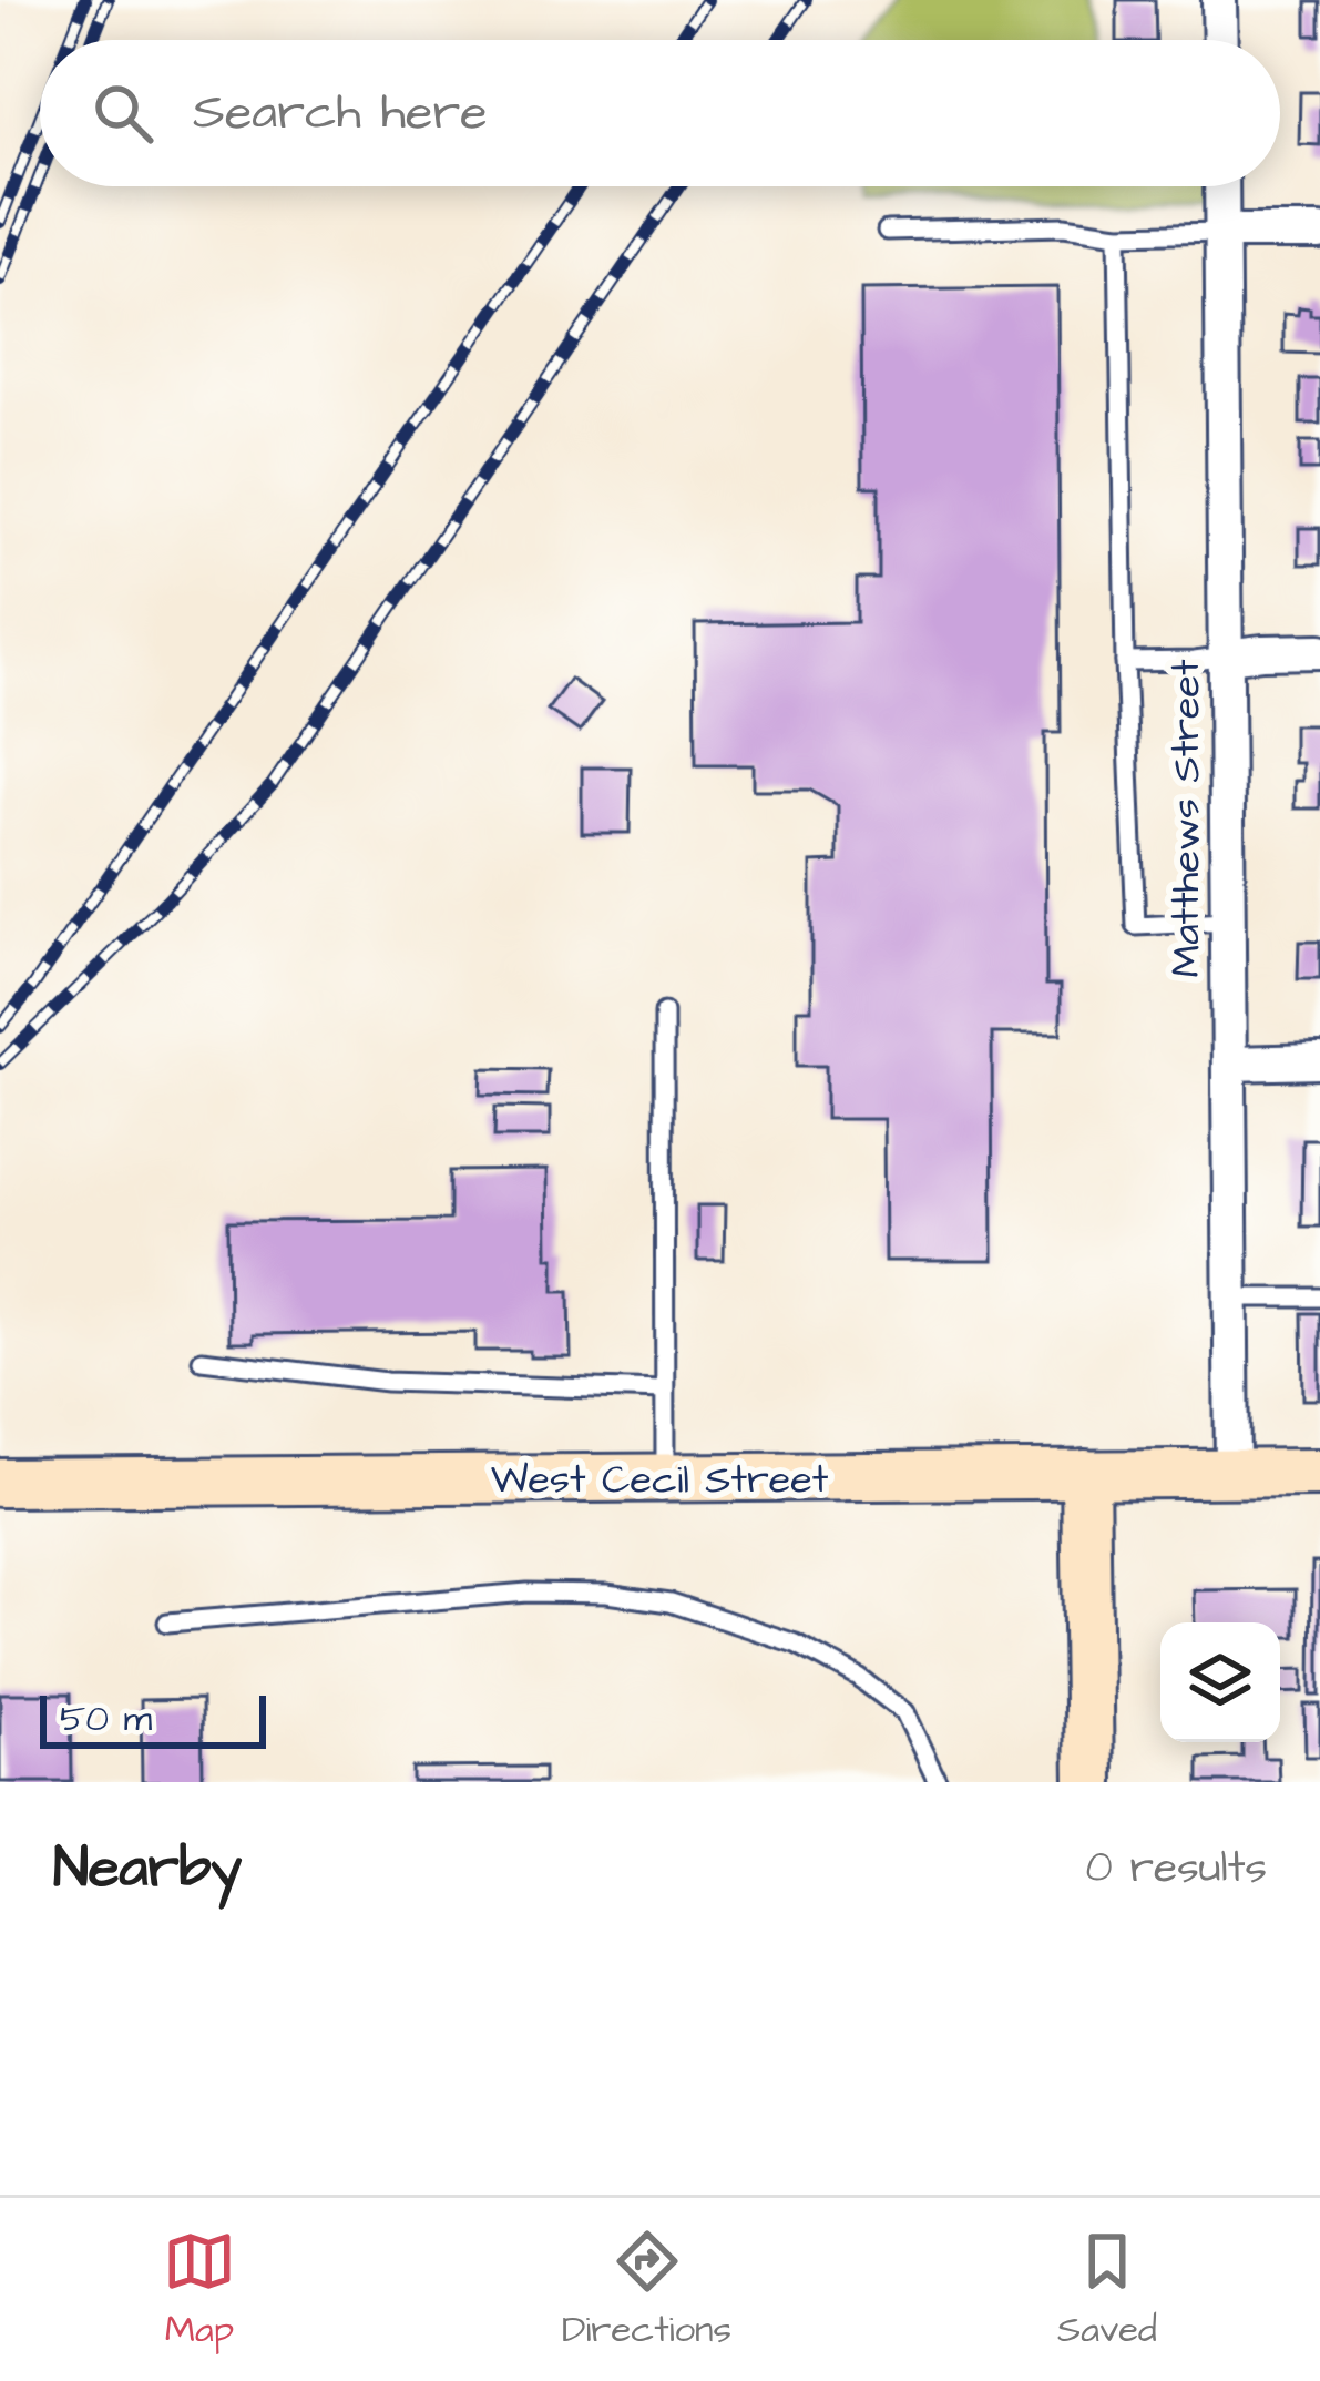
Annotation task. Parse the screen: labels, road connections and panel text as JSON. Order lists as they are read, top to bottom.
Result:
{
  "streets": {
    "main road": ["West Cecil Street"],
    "street": ["Matthews Street"]
  },
  "crossings": [
    ["Matthews Street", "West Cecil Street"]
  ],
  "scale_bar": "50 m",
  "page": {
    "search": "Search here",
    "scale": "50 m",
    "heading": ["Nearby", "0 results"],
    "nav": ["Map", "Directions", "Saved"]
  }
}
